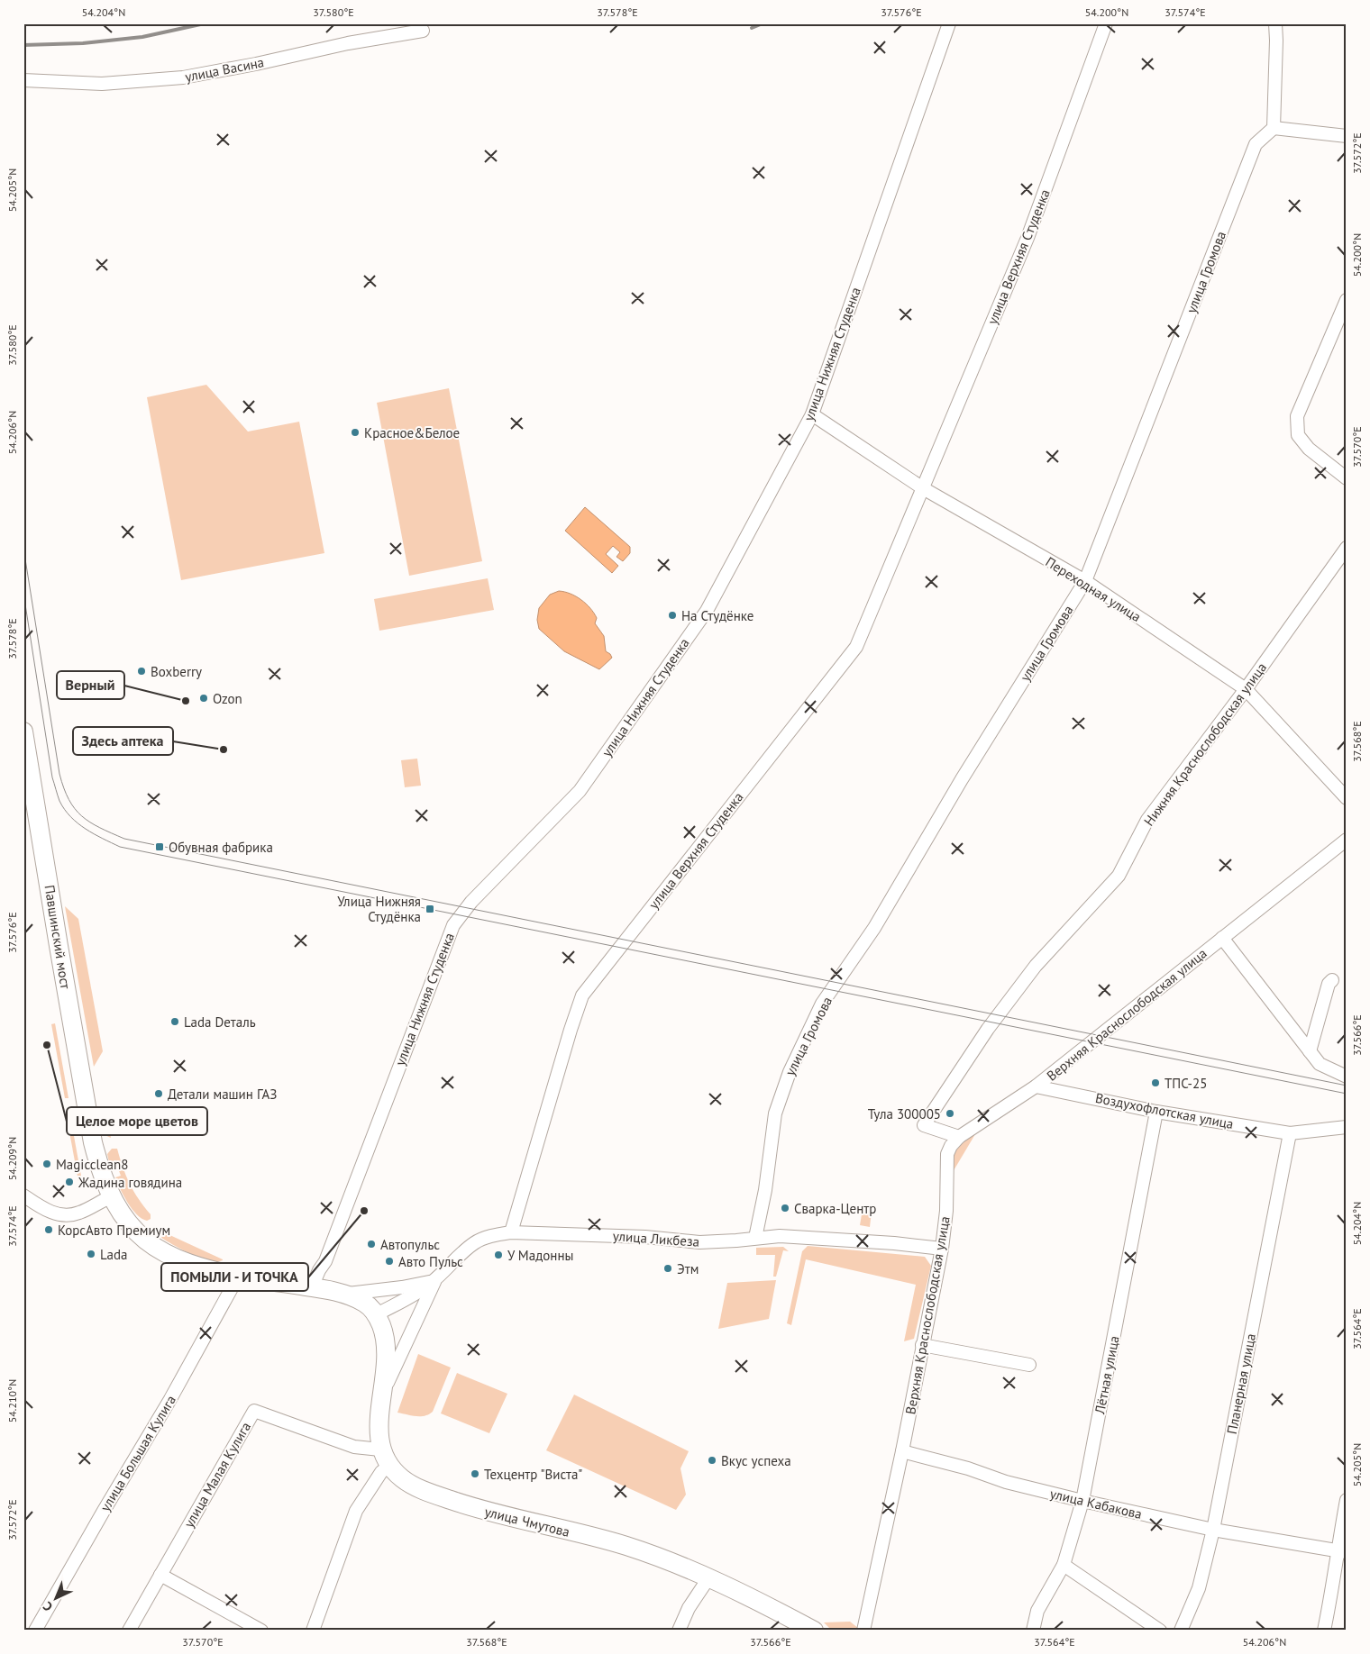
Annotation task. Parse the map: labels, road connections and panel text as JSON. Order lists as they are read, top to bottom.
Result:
{
  "streets": {
    "main road": ["Павшинский мост", "улица Чмутова"],
    "street": [
      "улица Васина",
      "улица Верхняя Cтуденка",
      "улица Громова",
      "улица Нижняя Cтуденкa",
      "Переходная улица",
      "Нижняя Краснослободская улица",
      "улица Верхняя Студенка",
      "Верхняя Краснослободская улица",
      "Воздухофлотская улица",
      "улица Ликбеза",
      "Лётная улица",
      "Планерная улица",
      "улица Большая Кулига",
      "улица Малая Кулига",
      "улица Кабакова"
    ]
  },
  "crossings": [
    ["улица Верхняя Cтуденка", "Переходная улица"],
    ["улица Верхняя Cтуденка", "улица Верхняя Студенка"],
    ["улица Громова", "Переходная улица"],
    ["улица Громова", "улица Ликбеза"],
    ["улица Нижняя Cтуденкa", "Переходная улица"],
    ["Переходная улица", "Нижняя Краснослободская улица"],
    ["Переходная улица", "улица Верхняя Студенка"],
    ["Нижняя Краснослободская улица", "Верхняя Краснослободская улица"],
    ["улица Верхняя Студенка", "улица Ликбеза"],
    ["Верхняя Краснослободская улица", "Воздухофлотская улица"],
    ["Верхняя Краснослободская улица", "улица Ликбеза"],
    ["Верхняя Краснослободская улица", "улица Кабакова"],
    ["Воздухофлотская улица", "Лётная улица"],
    ["Воздухофлотская улица", "Планерная улица"],
    ["улица Ликбеза", "улица Чмутова"],
    ["Лётная улица", "улица Кабакова"],
    ["Планерная улица", "улица Кабакова"],
    ["улица Малая Кулига", "улица Чмутова"]
  ],
  "places": {
    "other": [
      "Красное&Белое",
      "На Студёнке",
      "Boxberry",
      "Ozon",
      "Верный",
      "Здесь аптека",
      "Lada Dеталь",
      "Целое море цветов",
      "ТПС-25",
      "Детали машин ГАЗ",
      "Тула 300005",
      "Magicclean8",
      "Жадина говядина",
      "Сварка-Центр",
      "ПОМЫЛИ - И ТОЧКА",
      "КорсАвто Премиум",
      "Автопульс",
      "Lada",
      "У Мадонны",
      "Авто Пульс",
      "Этм",
      "Вкус успеха",
      "Техцентр \"Виста\""
    ],
    "transit": ["Обувная фабрика", "Улица Нижняя Студёнка"]
  },
  "north": "bottom left",
  "coordinates": [
    "54.204°N",
    "37.580°E",
    "37.578°E",
    "37.576°E",
    "54.200°N",
    "37.574°E",
    "37.572°E",
    "54.205°N",
    "54.206°N",
    "37.570°E",
    "37.568°E",
    "37.566°E",
    "54.209°N",
    "37.564°E",
    "54.210°N"
  ]
}
